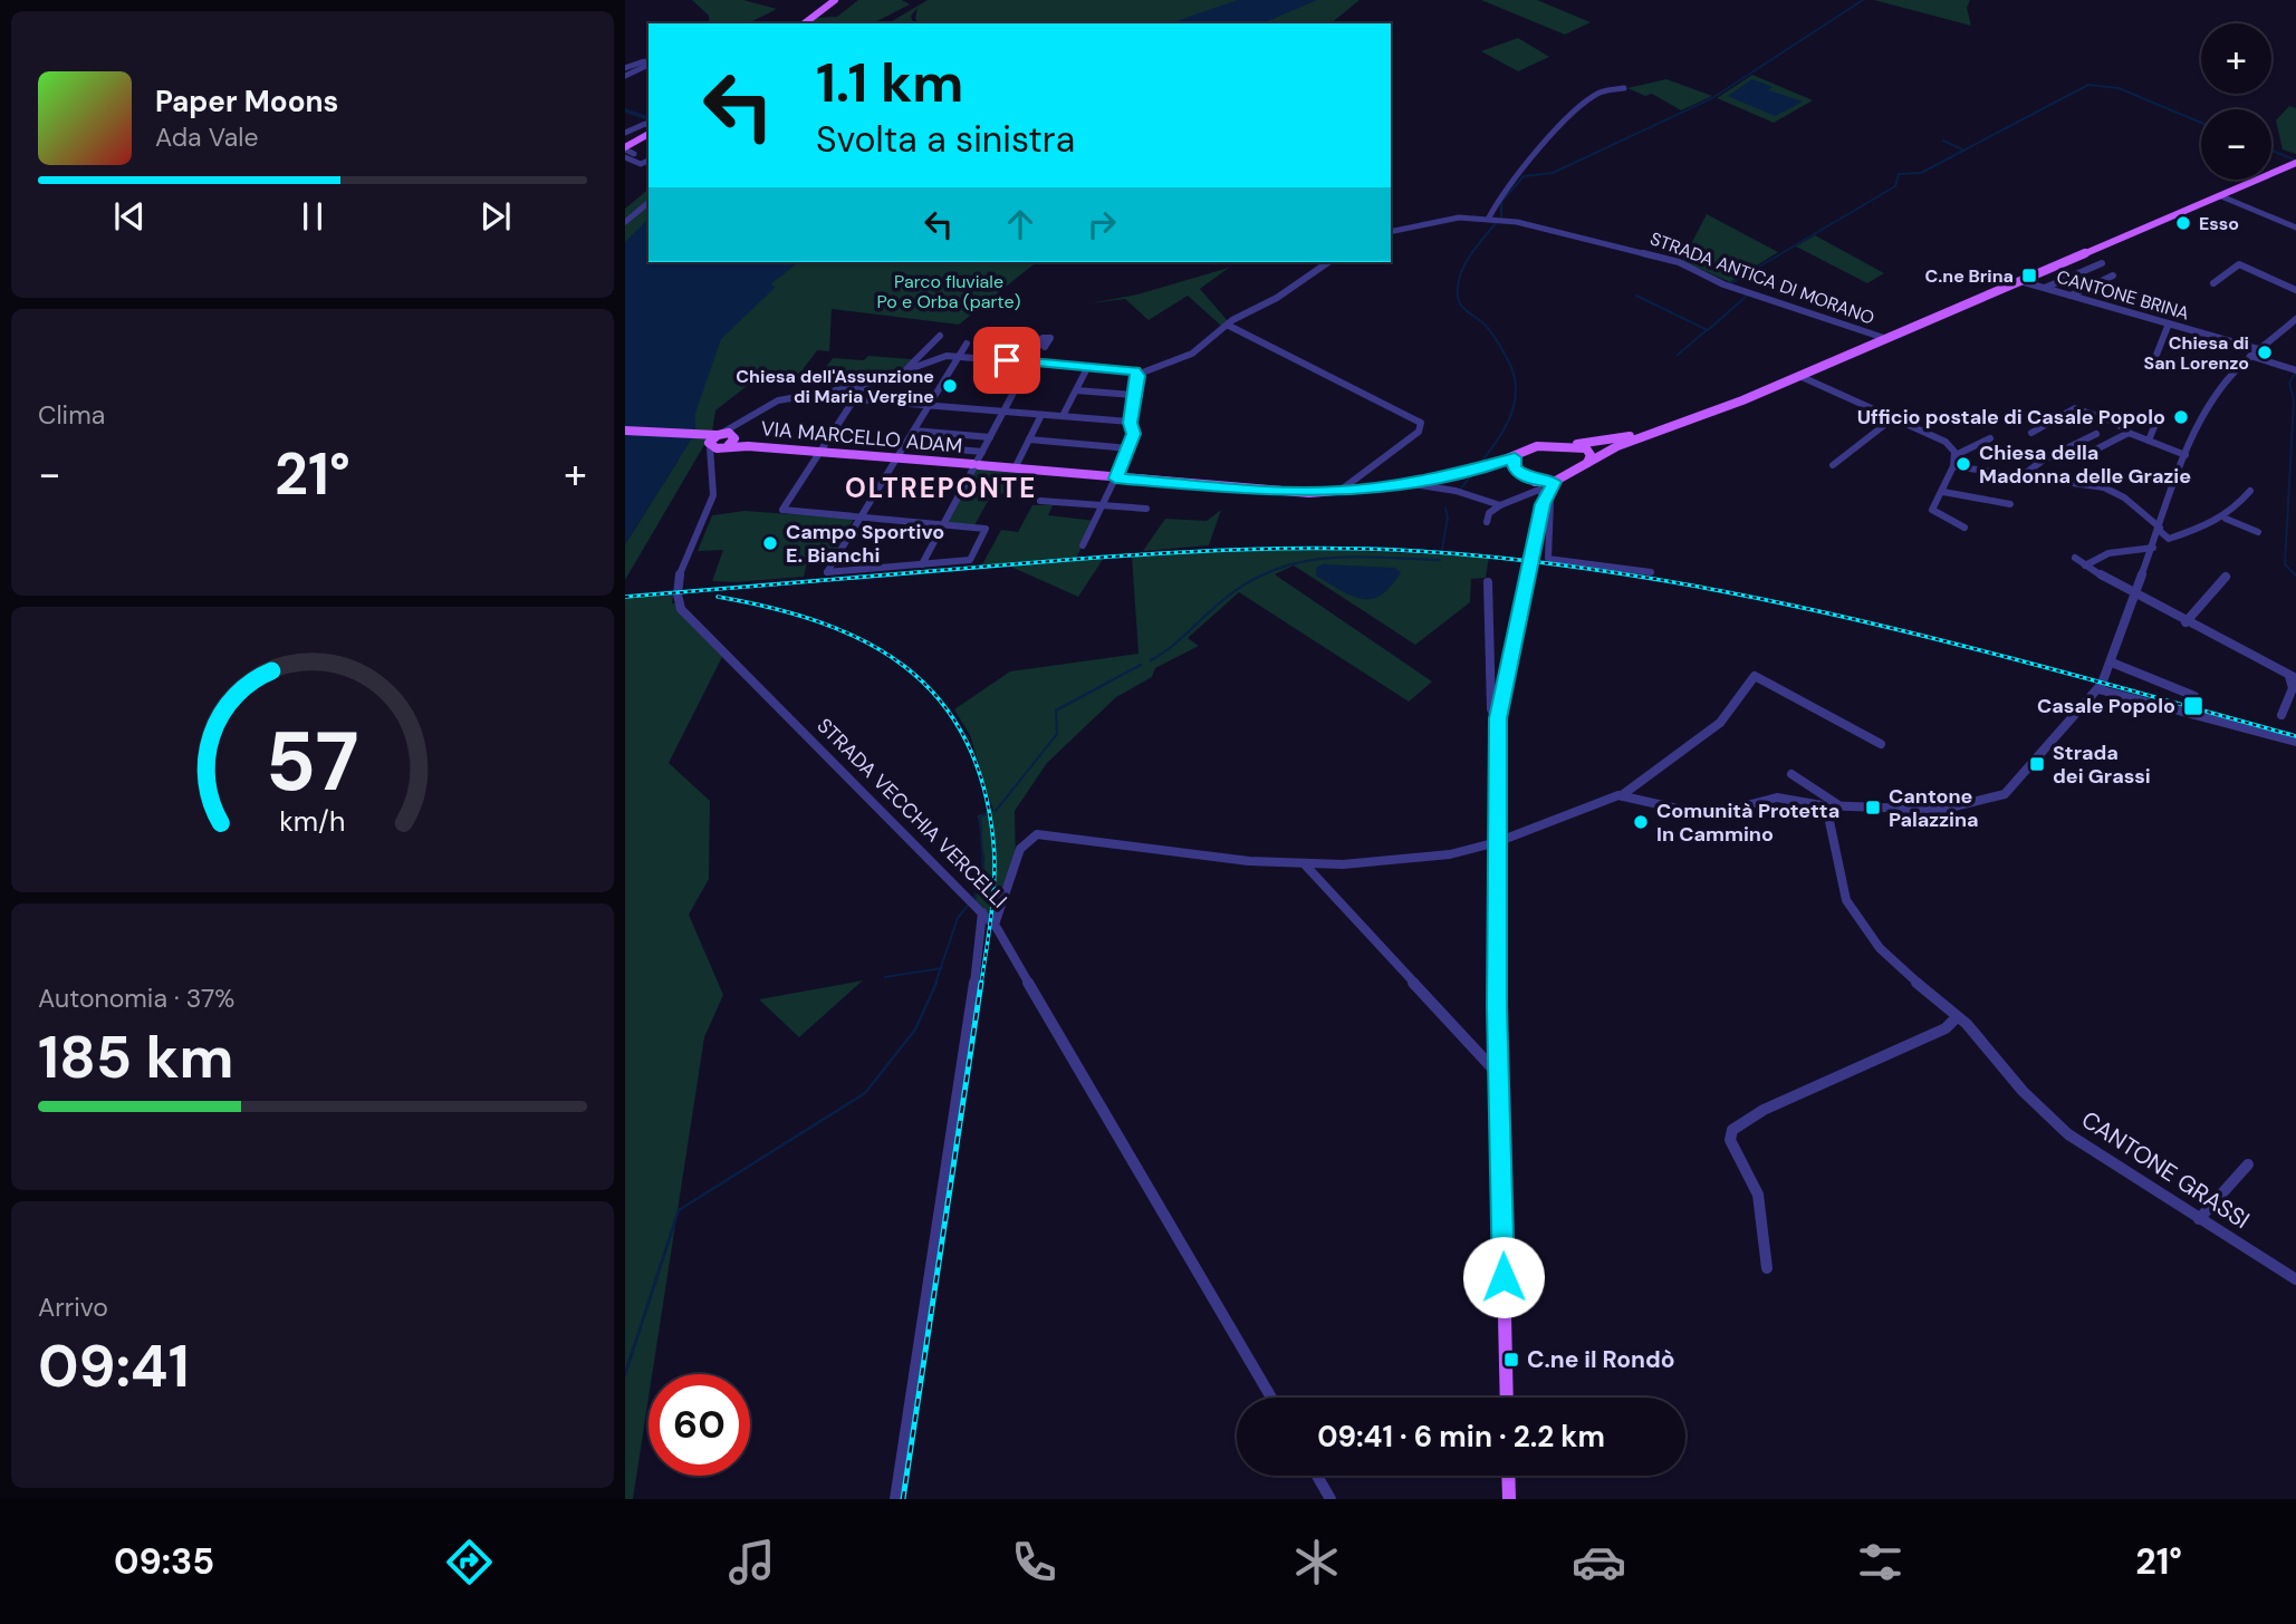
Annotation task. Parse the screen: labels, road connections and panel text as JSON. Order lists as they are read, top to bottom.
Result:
{
  "streets": {
    "main road": ["VIA MARCELLO ADAM"],
    "street": [
      "STRADA ANTICA DI MORANO",
      "CANTONE BRINA",
      "STRADA VECCHIA VERCELLI",
      "CANTONE GRASSI"
    ]
  },
  "crossings": [
    ["VIA MARCELLO ADAM", "STRADA VECCHIA VERCELLI"]
  ],
  "districts": ["OLTREPONTE"],
  "parks": ["Parco fluviale Po e Orba (parte)"],
  "places": {
    "other": [
      "Esso",
      "Chiesa di San Lorenzo",
      "Chiesa dell'Assunzione di Maria Vergine",
      "Ufficio postale di Casale Popolo",
      "Chiesa della Madonna delle Grazie",
      "Campo Sportivo E. Bianchi",
      "Comunità Protetta In Cammino"
    ],
    "transit": [
      "C.ne Brina",
      "Casale Popolo",
      "Strada dei Grassi",
      "Cantone Palazzina",
      "C.ne il Rondò"
    ]
  },
  "page": {
    "map_buttons": ["+", "−"],
    "turn": ["1.1 km", "Svolta a sinistra"],
    "song": ["Paper Moons", "Ada Vale"],
    "tile": [
      "Clima",
      ["Autonomia · 37%", "185 km"],
      ["Arrivo", "09:41"]
    ],
    "heat": ["−", "21°", "+"],
    "limit": "60",
    "trip": "09:41 · 6 min · 2.2 km",
    "tabs": ["09:35", "21°"],
    "gauge": ["57", "km/h"]
  }
}
